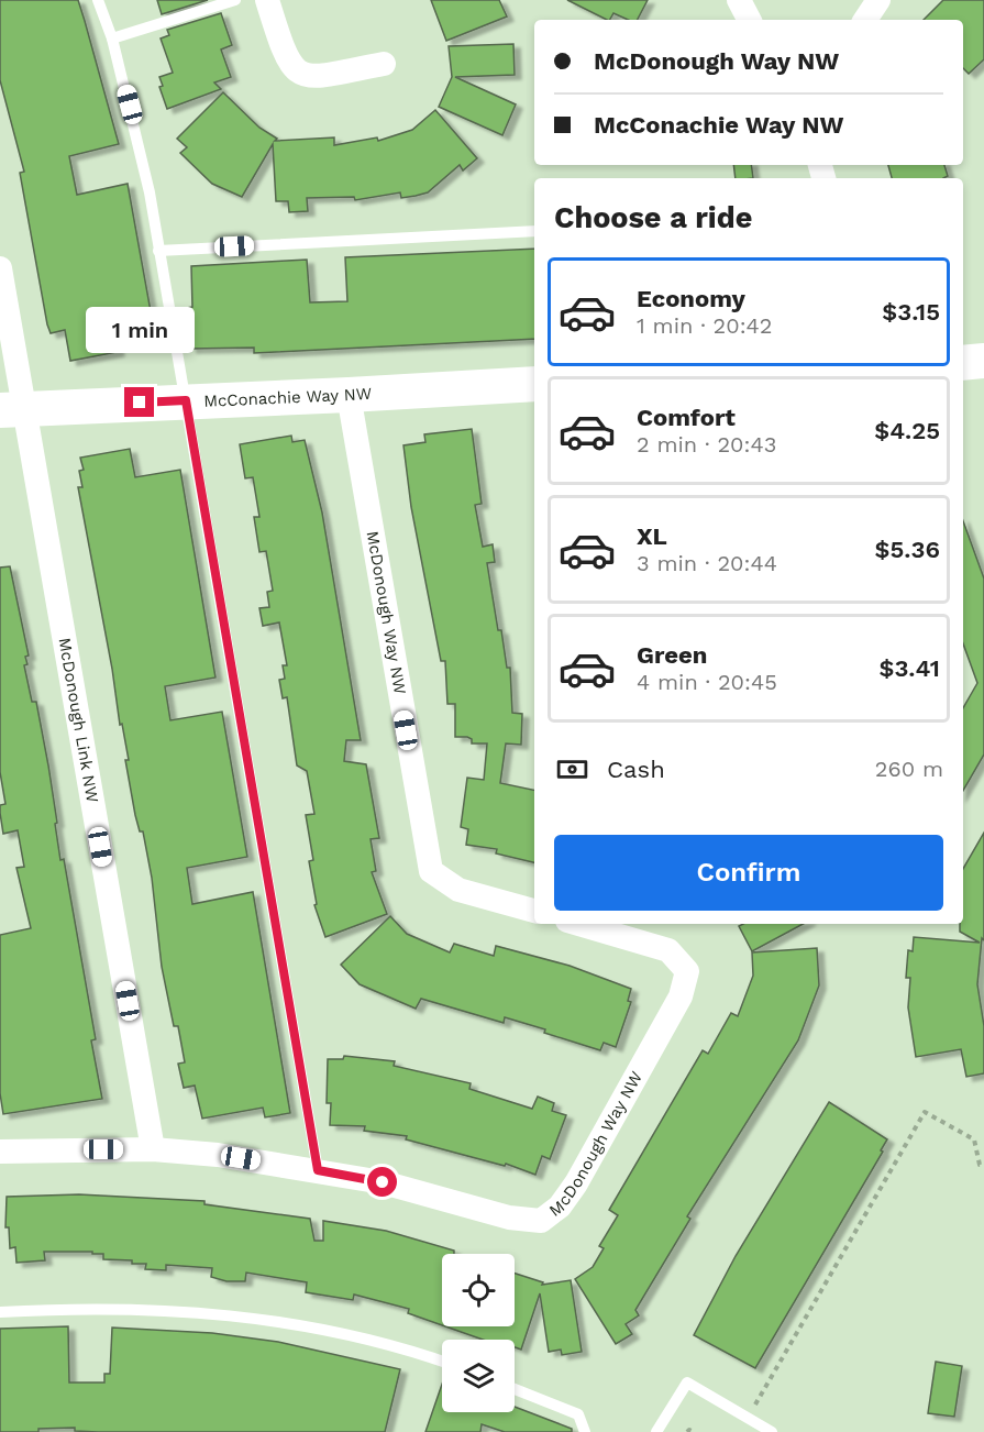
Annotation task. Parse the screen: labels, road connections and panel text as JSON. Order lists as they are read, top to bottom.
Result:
{
  "streets": {
    "street": ["McConachie Way NW", "McDonough Way NW", "McDonough Link NW"]
  },
  "crossings": [
    ["McConachie Way NW", "McDonough Way NW"],
    ["McConachie Way NW", "McDonough Link NW"],
    ["McDonough Way NW", "McDonough Link NW"]
  ],
  "page": {
    "banner": ["McDonough Way NW", "McConachie Way NW"],
    "heading": "Choose a ride",
    "list": [
      {
        "name": "Economy",
        "note": "1 min · 20:42",
        "value": "$3.15"
      },
      {
        "name": "Comfort",
        "note": "2 min · 20:43",
        "value": "$4.25"
      },
      {
        "name": "XL",
        "note": "3 min · 20:44",
        "value": "$5.36"
      },
      {
        "name": "Green",
        "note": "4 min · 20:45",
        "value": "$3.41"
      }
    ],
    "bubble": "1 min",
    "pay": ["Cash", "260 m"],
    "buttons": "Confirm"
  }
}
